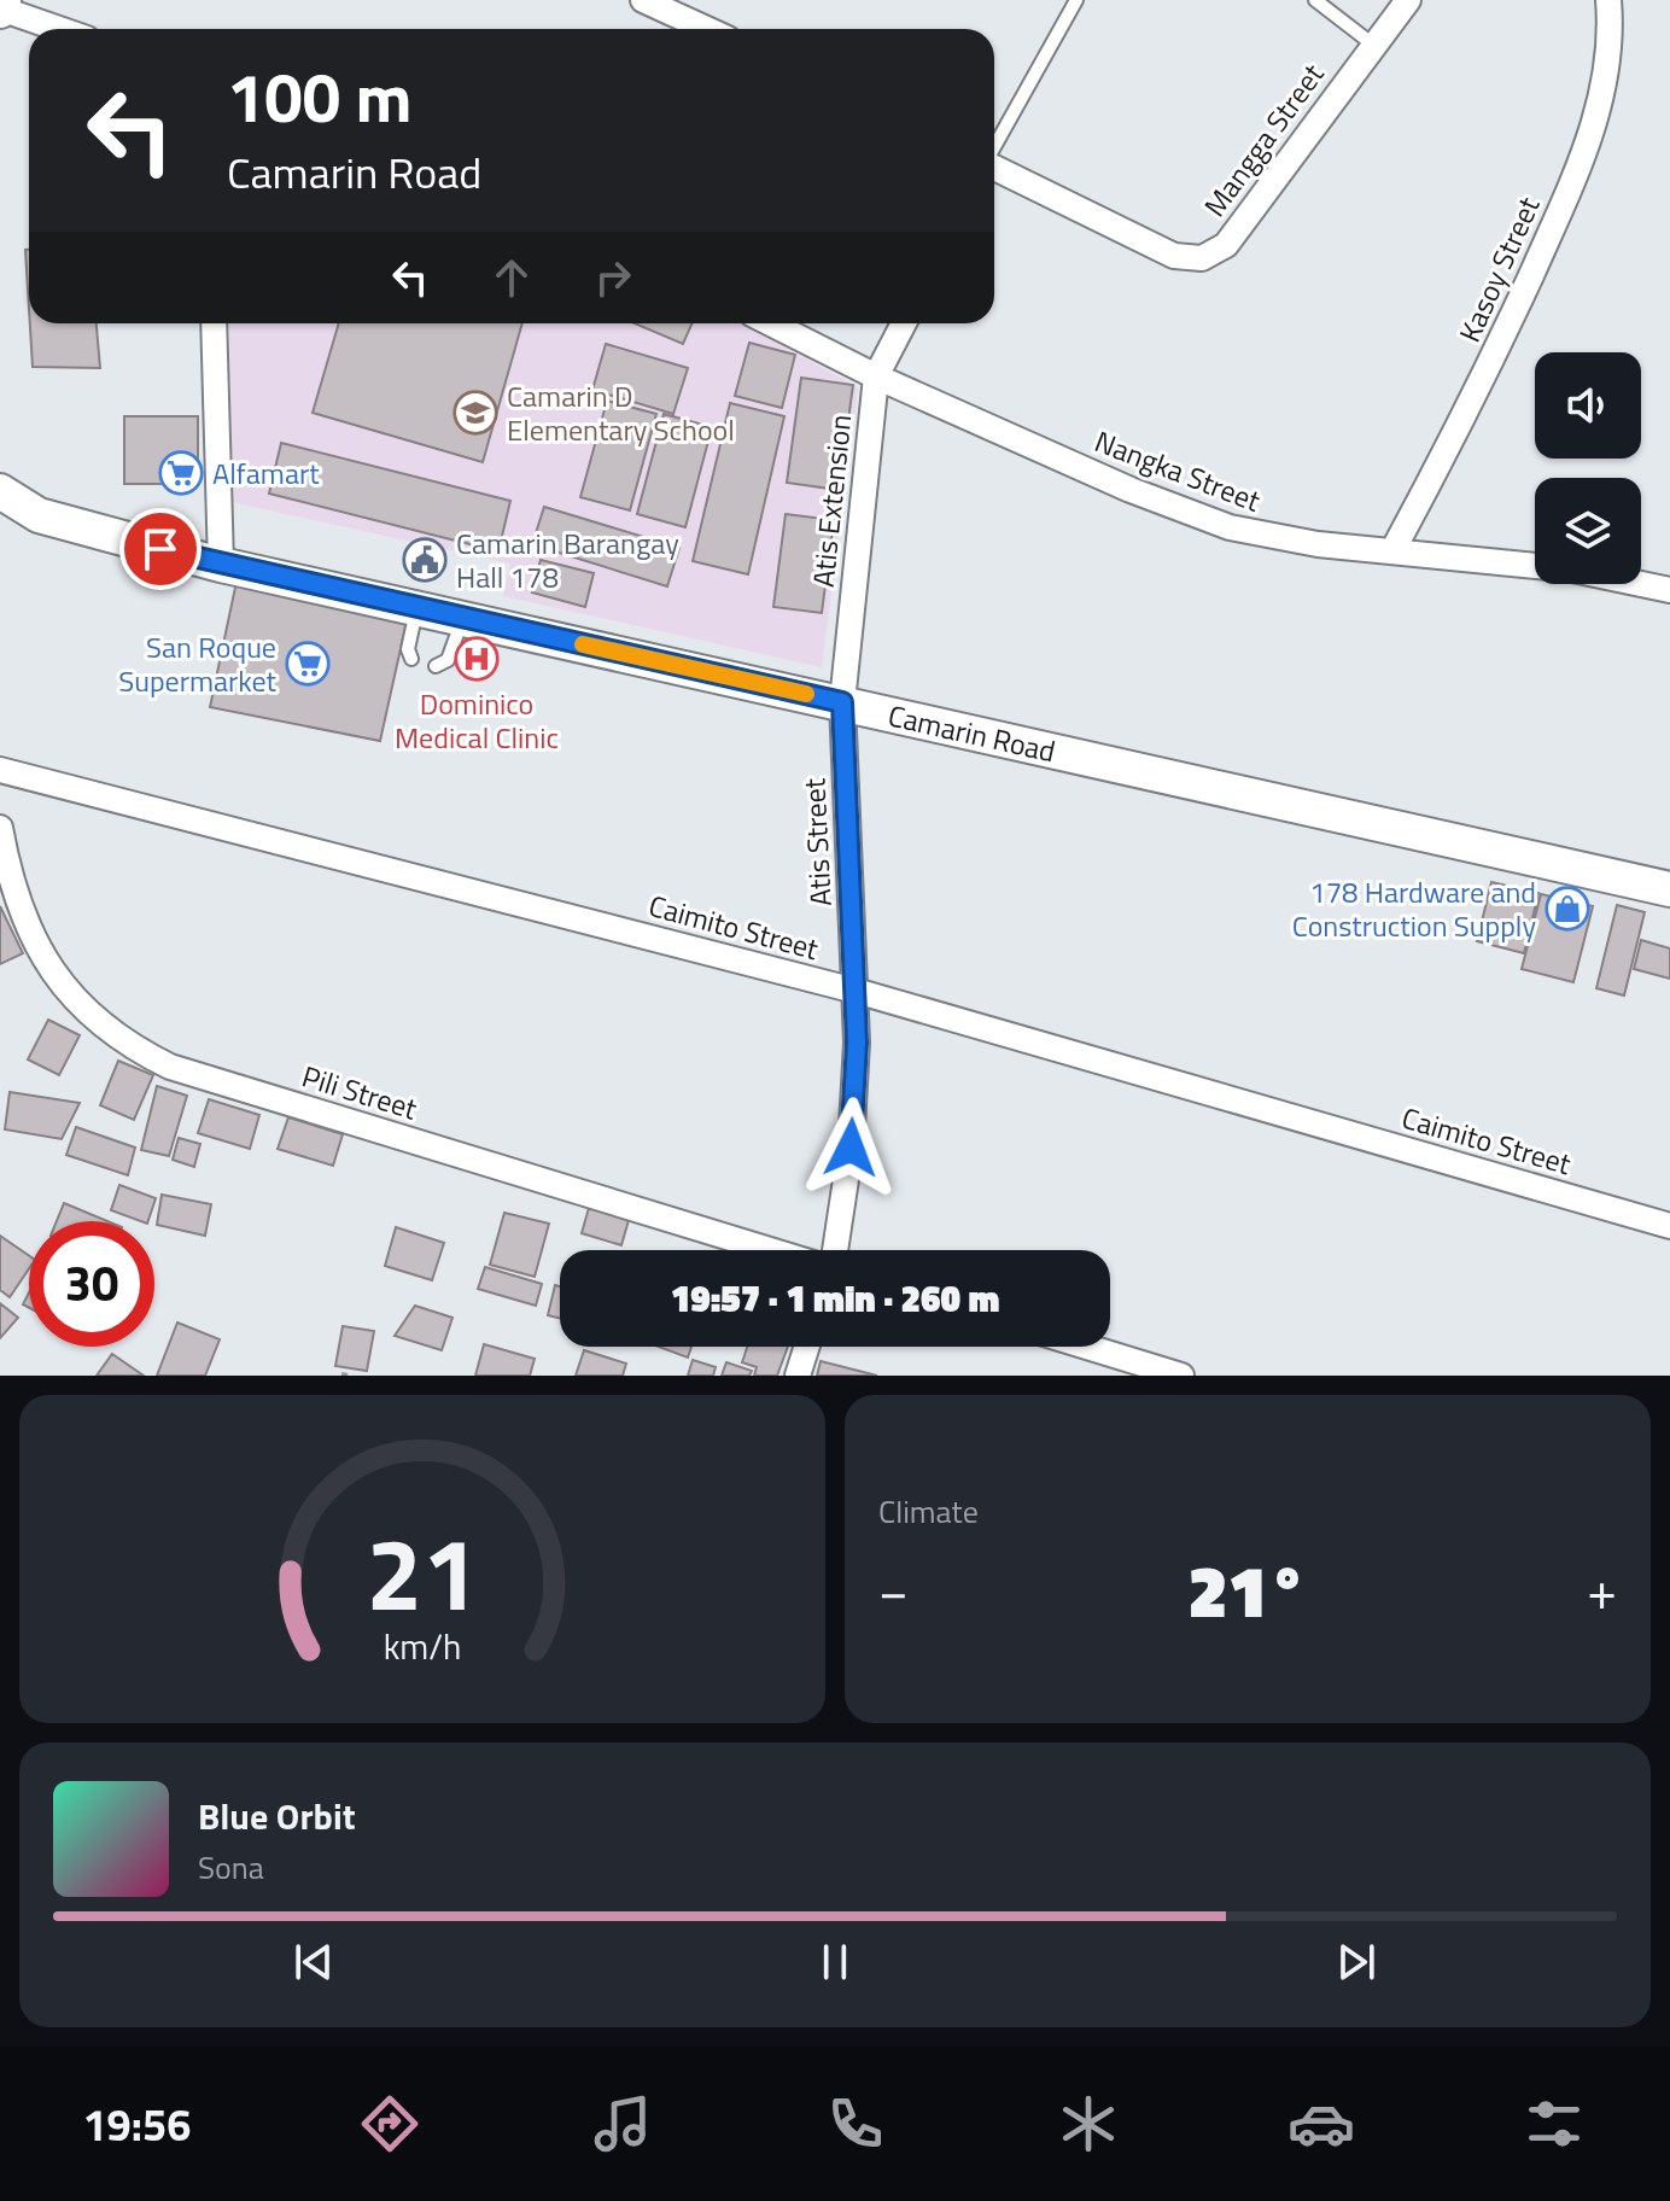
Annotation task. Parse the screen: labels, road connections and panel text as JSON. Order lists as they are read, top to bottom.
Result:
{
  "streets": {
    "main road": ["Camarin Road"],
    "street": [
      "Mangga Street",
      "Kasoy Street",
      "Nangka Street",
      "Atis Extension",
      "Atis Street",
      "Caimito Street",
      "Pili Street"
    ]
  },
  "crossings": [
    ["Kasoy Street", "Nangka Street"],
    ["Nangka Street", "Atis Extension"],
    ["Atis Extension", "Camarin Road"],
    ["Atis Extension", "Atis Street"],
    ["Camarin Road", "Atis Street"],
    ["Atis Street", "Caimito Street"]
  ],
  "places": {
    "school or university": ["Camarin D Elementary School"],
    "supermarket": ["Alfamart", "San Roque Supermarket"],
    "public building": ["Camarin Barangay Hall 178"],
    "hospital": ["Dominico Medical Clinic"],
    "shop": ["178 Hardware and Construction Supply"]
  },
  "page": {
    "turn": ["100 m", "Camarin Road"],
    "limit": "30",
    "trip": "19:57 · 1 min · 260 m",
    "tile": "Climate",
    "heat": ["−", "21°", "+"],
    "song": ["Blue Orbit", "Sona"],
    "tabs": "19:56",
    "gauge": ["21", "km/h"]
  }
}
